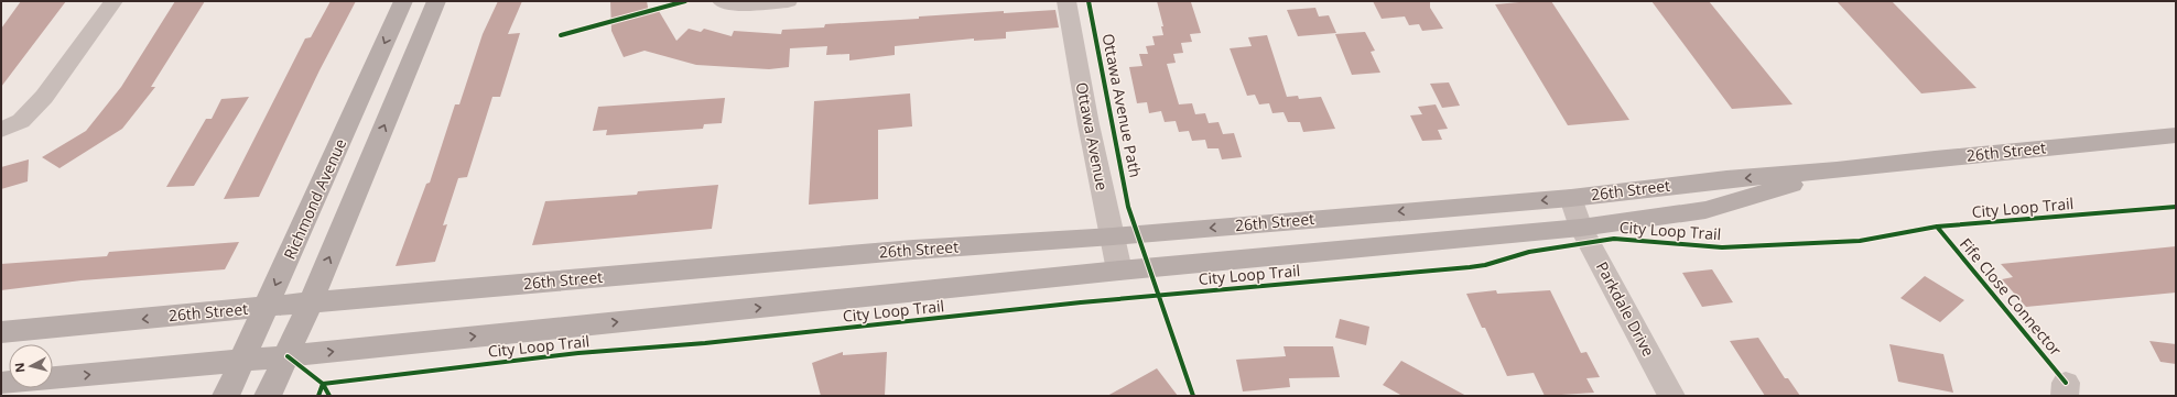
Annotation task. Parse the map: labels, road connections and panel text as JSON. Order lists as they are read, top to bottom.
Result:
{
  "streets": {
    "street": [
      "Ottawa Avenue",
      "26th Street",
      "Richmond Avenue",
      "Parkdale Drive"
    ],
    "cycle path": ["Ottawa Avenue Path", "City Loop Trail", "Fife Close Connector"]
  },
  "crossings": [
    ["Ottawa Avenue", "26th Street"],
    ["26th Street", "Richmond Avenue"],
    ["26th Street", "Parkdale Drive"]
  ],
  "north": "left"
}
